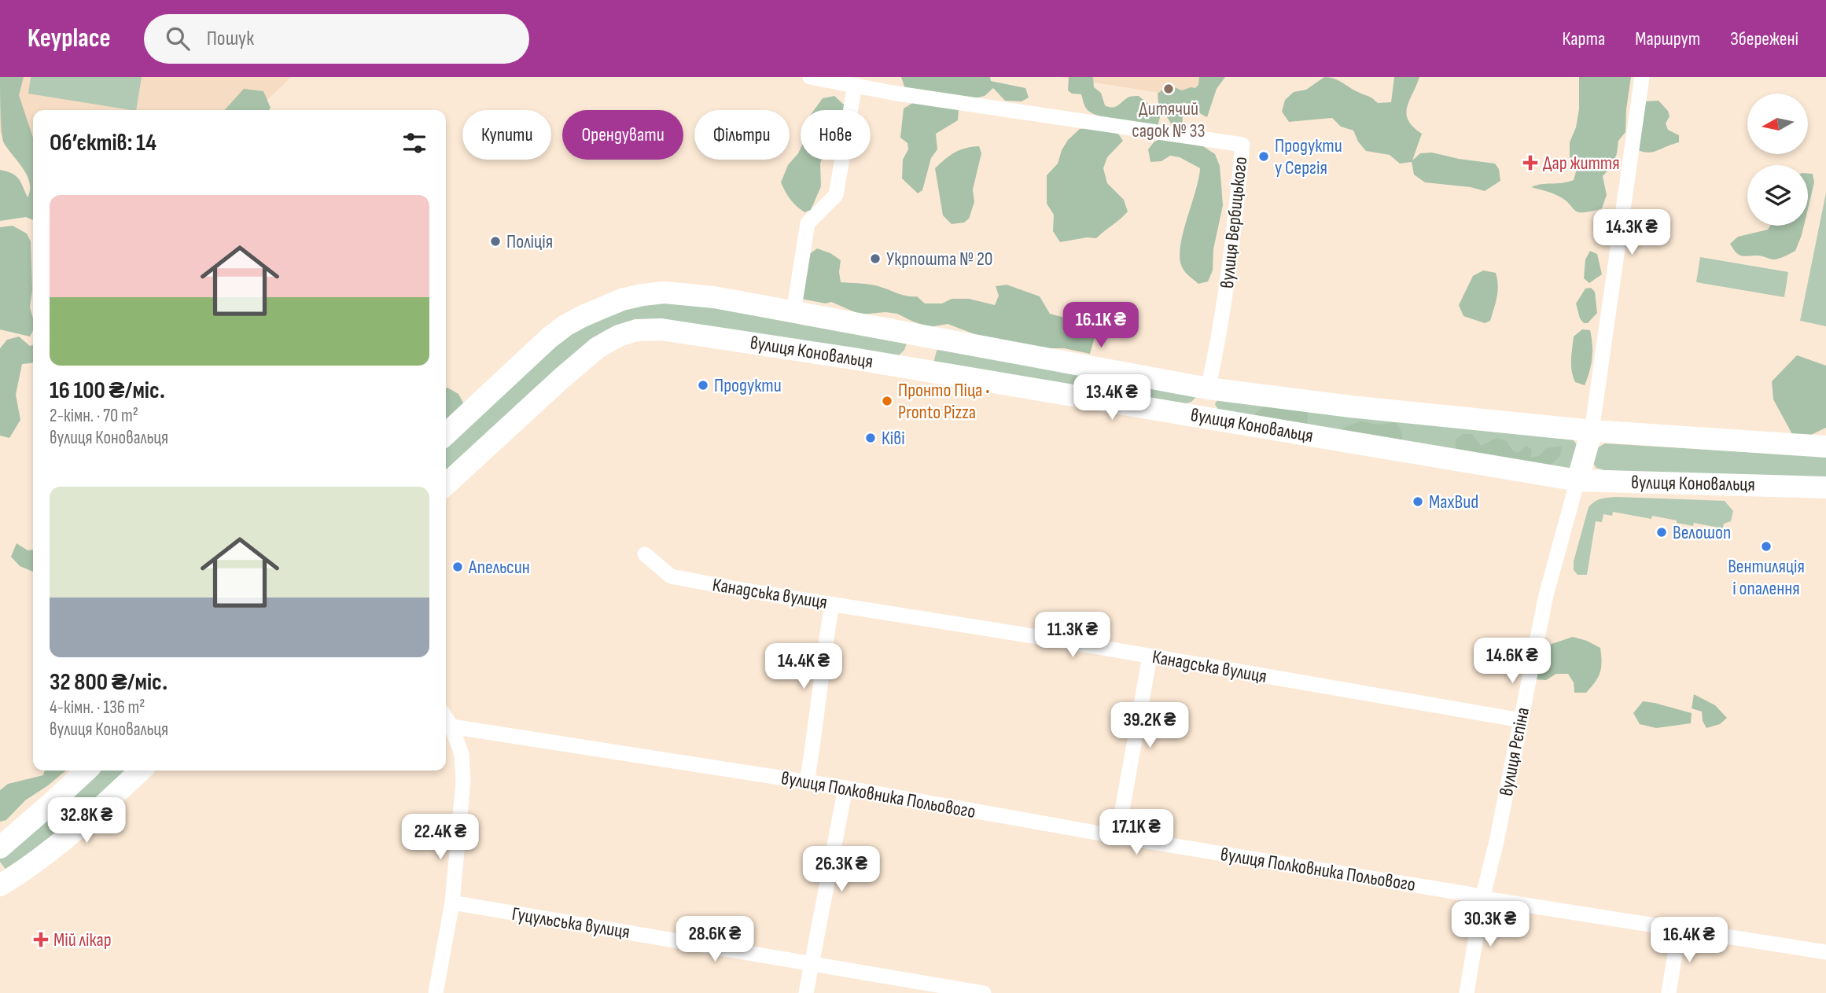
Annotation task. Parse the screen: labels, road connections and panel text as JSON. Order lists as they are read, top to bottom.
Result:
{
  "streets": {
    "main road": ["вулиця Коновальця"],
    "street": [
      "вулиця Вербицького",
      "Канадська вулиця",
      "вулиця Рєпіна",
      "вулиця Полковника Польового",
      "Гуцульська вулиця"
    ]
  },
  "crossings": [
    ["вулиця Вербицького", "вулиця Коновальця"],
    ["вулиця Коновальця", "вулиця Рєпіна"],
    ["Канадська вулиця", "вулиця Рєпіна"],
    ["вулиця Рєпіна", "вулиця Полковника Польового"]
  ],
  "places": {
    "other": [
      "Дитячий садок № 33",
      "Продукти у Сергія",
      "Поліція",
      "Укрпошта № 20",
      "Продукти",
      "Пронто Піца • Pronto Pizza",
      "Ківі",
      "MaxBud",
      "Велошоп",
      "Вентиляція і опалення",
      "Апельсин"
    ],
    "health": ["Дар життя", "Мій лікар"]
  },
  "north": "left",
  "page": {
    "header": "Keyplace",
    "search": "Пошук",
    "nav": ["Карта", "Маршрут", "Збережені"],
    "chip": [
      "Купити",
      "Орендувати",
      "Фільтри",
      "Нове"
    ],
    "heading": "Об’єктів: 14",
    "list": [
      {
        "name": "16 100 ₴/міс.",
        "note": "2-кімн. · 70 m² · вулиця Коновальця"
      },
      {
        "name": "32 800 ₴/міс.",
        "note": "4-кімн. · 136 m² · вулиця Коновальця"
      }
    ],
    "price": [
      "14.3K ₴",
      "16.1K ₴",
      "13.4K ₴",
      "11.3K ₴",
      "14.6K ₴",
      "14.4K ₴",
      "39.2K ₴",
      "32.8K ₴",
      "17.1K ₴",
      "22.4K ₴",
      "26.3K ₴",
      "30.3K ₴",
      "28.6K ₴",
      "16.4K ₴"
    ]
  }
}
